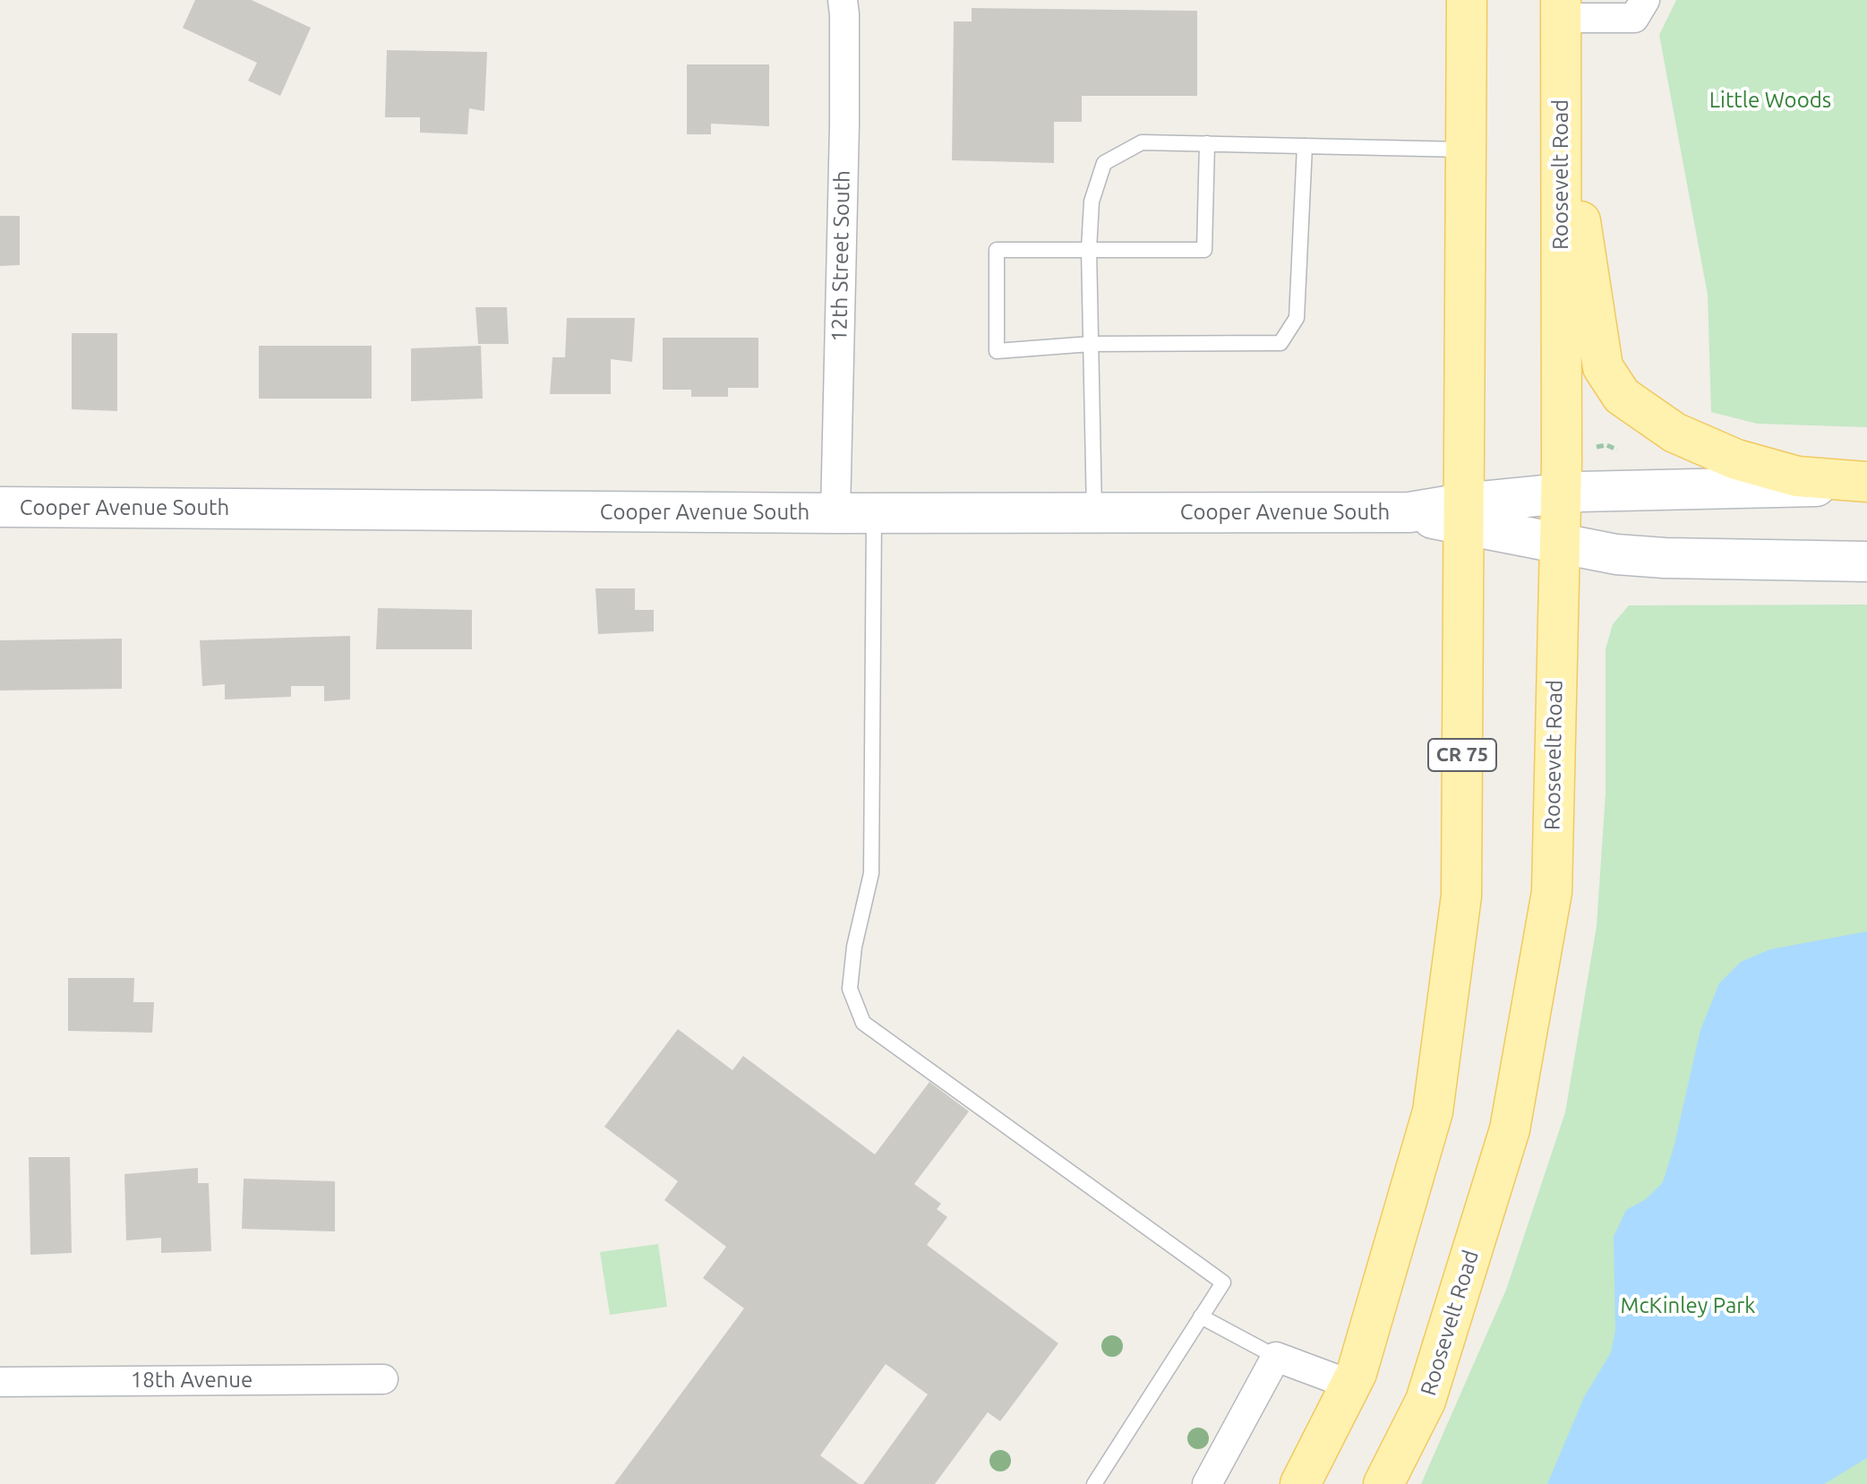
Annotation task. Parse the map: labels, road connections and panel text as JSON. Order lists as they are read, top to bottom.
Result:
{
  "streets": {
    "main road": ["Roosevelt Road", "CR 75"],
    "street": ["12th Street South", "Cooper Avenue South", "18th Avenue"]
  },
  "crossings": [
    ["Roosevelt Road", "Cooper Avenue South"],
    ["12th Street South", "Cooper Avenue South"],
    ["Cooper Avenue South", "CR 75"]
  ],
  "parks": ["Little Woods", "McKinley Park"]
}
